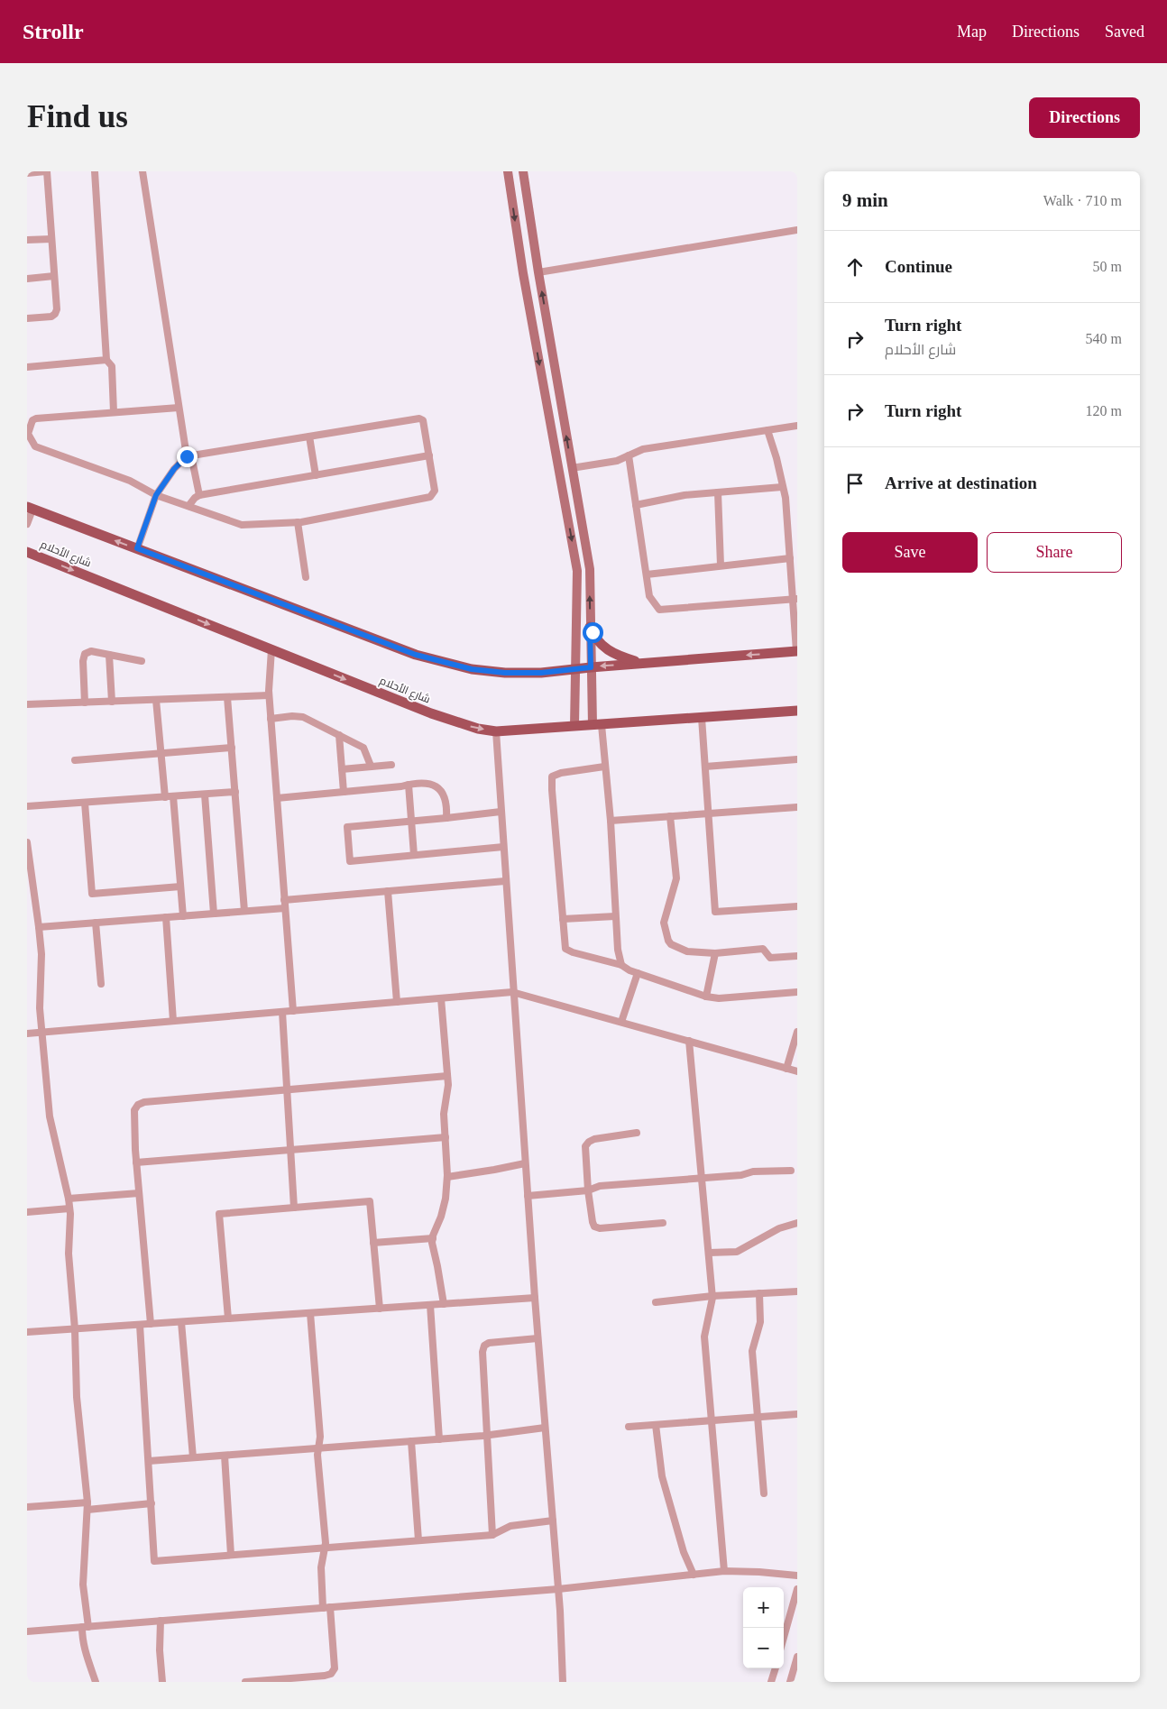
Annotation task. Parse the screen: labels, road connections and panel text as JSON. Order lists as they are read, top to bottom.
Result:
{
  "streets": {
    "main road": ["شارع الأحلام"]
  },
  "page": {
    "header": "Strollr",
    "nav": ["Map", "Directions", "Saved"],
    "buttons": [
      "Directions",
      ["Save", "Share"]
    ],
    "title": "Find us",
    "heading": ["9 min", "Walk · 710 m"],
    "list": [
      ["Continue", "50 m"],
      ["Turn right", "شارع الأحلام", "540 m"],
      ["Turn right", "120 m"],
      "Arrive at destination"
    ],
    "map_buttons": ["+", "−"]
  }
}
